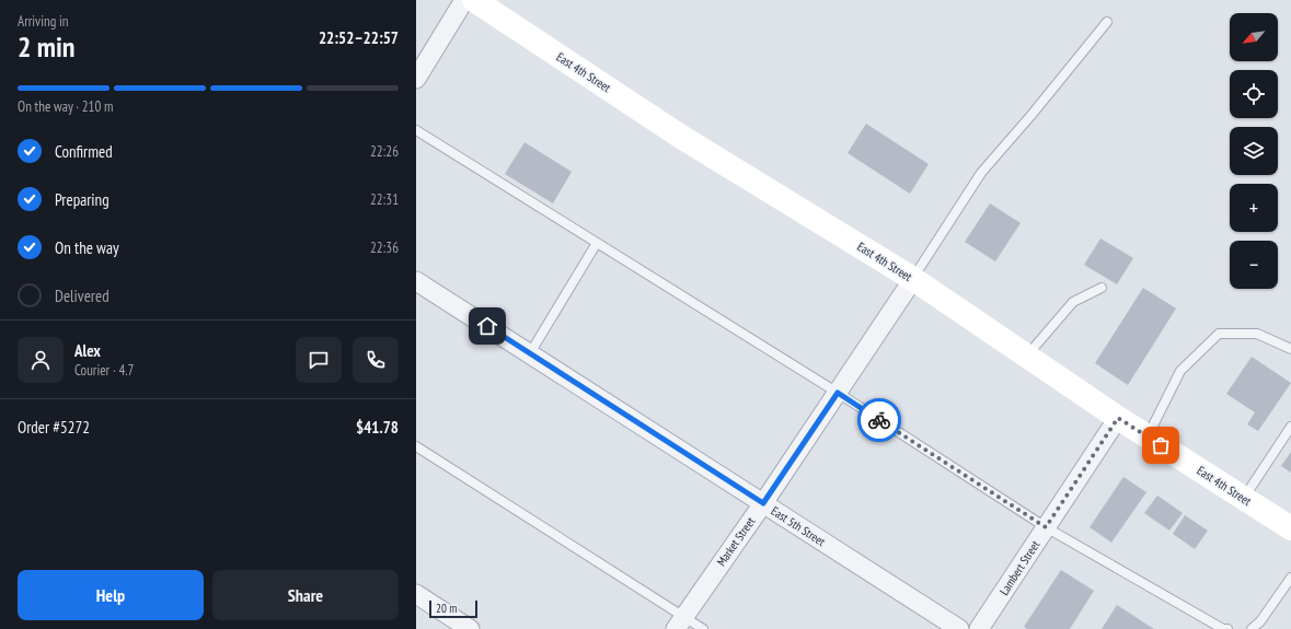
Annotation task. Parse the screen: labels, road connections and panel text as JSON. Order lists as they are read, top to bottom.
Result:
{
  "streets": {
    "main road": ["East 4th Street"],
    "street": ["East 5th Street", "Market Street", "Lambert Street"]
  },
  "crossings": [
    ["East 4th Street", "Market Street"],
    ["East 4th Street", "Lambert Street"],
    ["East 5th Street", "Market Street"]
  ],
  "scale_bar": "20 m",
  "north": "bottom left",
  "page": {
    "heading": ["2 min", "Arriving in", "22:52–22:57"],
    "panel": [
      "Alex",
      "Courier · 4.7",
      "Order #5272",
      "$41.78"
    ],
    "map_buttons": ["+", "−"],
    "bar": "On the way · 210 m",
    "list": [
      ["Confirmed", "22:26"],
      ["Preparing", "22:31"],
      ["On the way", "22:36"],
      "Delivered"
    ],
    "buttons": ["Help", "Share"],
    "scale": "20 m"
  }
}
